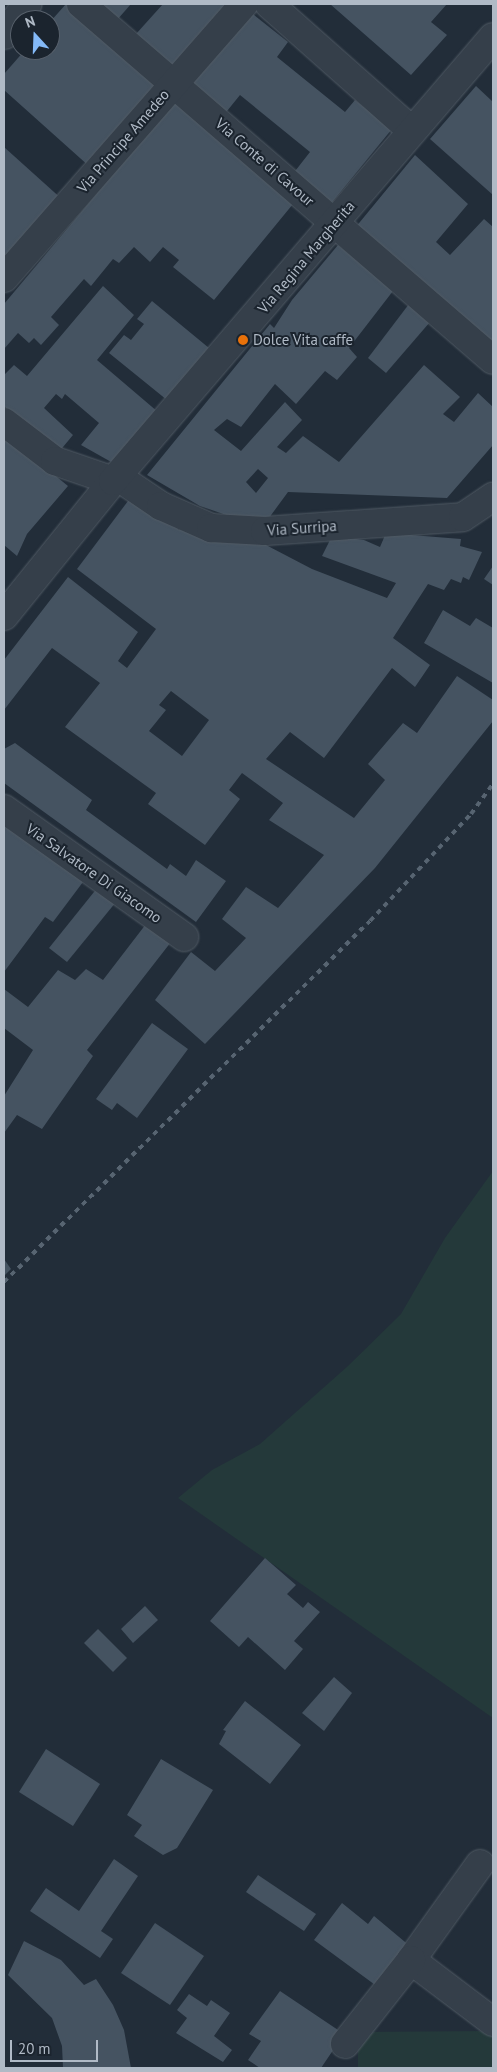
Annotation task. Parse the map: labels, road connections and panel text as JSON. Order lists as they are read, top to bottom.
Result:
{
  "streets": {
    "street": [
      "Via Principe Amedeo",
      "Via Conte di Cavour",
      "Via Regina Margherita",
      "Via Surripa",
      "Via Salvatore Di Giacomo"
    ]
  },
  "crossings": [
    ["Via Principe Amedeo", "Via Conte di Cavour"],
    ["Via Conte di Cavour", "Via Regina Margherita"],
    ["Via Regina Margherita", "Via Surripa"]
  ],
  "places": ["Dolce Vita caffe"],
  "scale_bar": "20 m",
  "north": "top"
}
